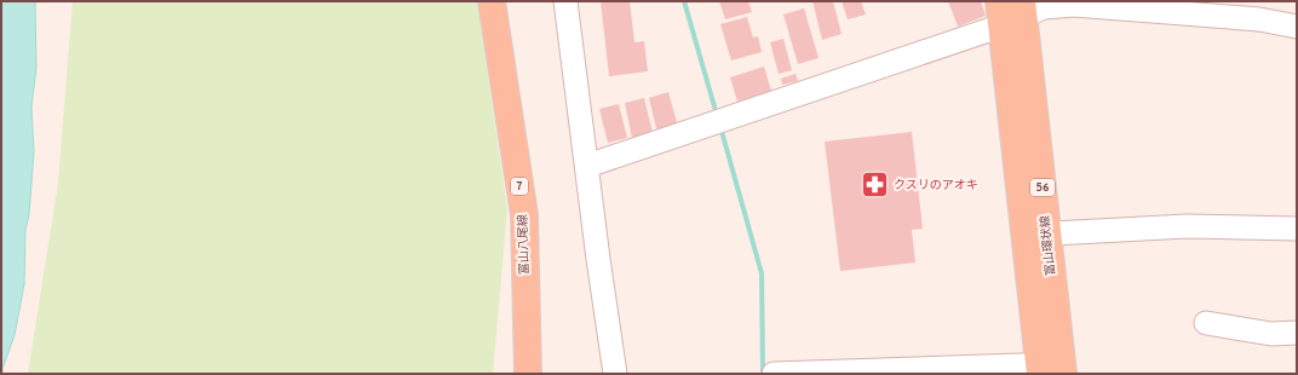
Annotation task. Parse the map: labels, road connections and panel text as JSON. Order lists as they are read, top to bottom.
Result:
{
  "streets": {
    "main road": [
      "7",
      "56",
      "富山八尾線",
      "富山環状線"
    ]
  },
  "places": {
    "pharmacy": ["クスリのアオキ"]
  }
}
